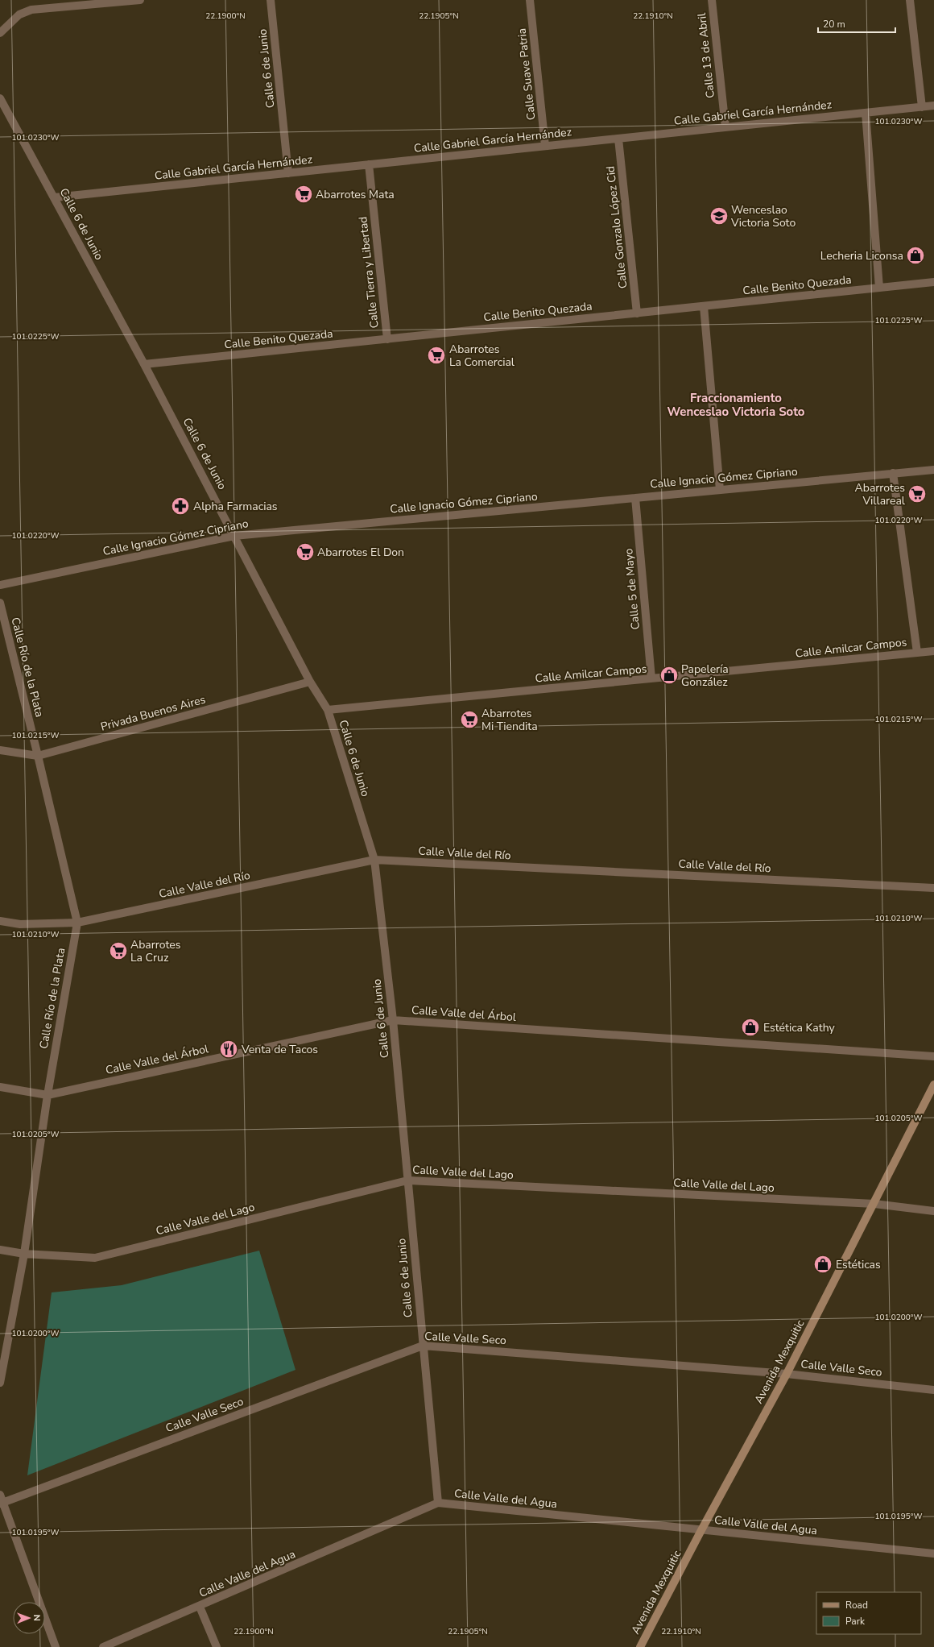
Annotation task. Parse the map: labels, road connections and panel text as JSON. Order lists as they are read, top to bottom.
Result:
{
  "streets": {
    "main road": ["Avenida Mexquitic"],
    "street": [
      "Calle 13 de Abril",
      "Calle 6 de Junio",
      "Calle Suave Patria",
      "Calle Gabriel García Hernández",
      "Calle Gonzalo López Cid",
      "Calle Tierra y Libertad",
      "Calle Benito Quezada",
      "Calle Ignacio Gómez Cipriano",
      "Calle 5 de Mayo",
      "Calle Amilcar Campos",
      "Calle Río de la Plata",
      "Privada Buenos Aires",
      "Calle Valle del Río",
      "Calle Valle del Árbol",
      "Calle Valle del Lago",
      "Calle Valle Seco",
      "Calle Valle del Agua"
    ]
  },
  "crossings": [
    ["Calle 13 de Abril", "Calle Gabriel García Hernández"],
    ["Calle 6 de Junio", "Calle Gabriel García Hernández"],
    ["Calle 6 de Junio", "Calle Benito Quezada"],
    ["Calle 6 de Junio", "Calle Ignacio Gómez Cipriano"],
    ["Calle 6 de Junio", "Calle Amilcar Campos"],
    ["Calle 6 de Junio", "Privada Buenos Aires"],
    ["Calle 6 de Junio", "Calle Valle del Río"],
    ["Calle 6 de Junio", "Calle Valle del Árbol"],
    ["Calle 6 de Junio", "Calle Valle del Lago"],
    ["Calle 6 de Junio", "Calle Valle Seco"],
    ["Calle 6 de Junio", "Calle Valle del Agua"],
    ["Calle Suave Patria", "Calle Gabriel García Hernández"],
    ["Calle Gabriel García Hernández", "Calle Gonzalo López Cid"],
    ["Calle Gabriel García Hernández", "Calle Tierra y Libertad"],
    ["Calle Gonzalo López Cid", "Calle Benito Quezada"],
    ["Calle Tierra y Libertad", "Calle Benito Quezada"],
    ["Calle Ignacio Gómez Cipriano", "Calle 5 de Mayo"],
    ["Calle 5 de Mayo", "Calle Amilcar Campos"],
    ["Calle Río de la Plata", "Privada Buenos Aires"],
    ["Calle Río de la Plata", "Calle Valle del Río"],
    ["Calle Río de la Plata", "Calle Valle del Árbol"],
    ["Calle Río de la Plata", "Calle Valle del Lago"],
    ["Calle Valle del Lago", "Avenida Mexquitic"],
    ["Calle Valle Seco", "Avenida Mexquitic"],
    ["Avenida Mexquitic", "Calle Valle del Agua"]
  ],
  "districts": ["Fraccionamiento Wenceslao Victoria Soto"],
  "places": {
    "supermarket": [
      "Abarrotes Mata",
      "Abarrotes La Comercial",
      "Abarrotes Villareal",
      "Abarrotes El Don",
      "Abarrotes Mi Tiendita",
      "Abarrotes La Cruz"
    ],
    "school or university": ["Wenceslao Victoria Soto"],
    "shop": [
      "Lecheria Liconsa",
      "Papelería González",
      "Estética Kathy",
      "Estéticas"
    ],
    "pharmacy": ["Alpha Farmacias"],
    "restaurant": ["Venta de Tacos"]
  },
  "legend": ["Road", "Park"],
  "scale_bar": "20 m",
  "north": "right",
  "coordinates": [
    "22.1900°N",
    "22.1905°N",
    "22.1910°N",
    "101.0230°W",
    "101.0225°W",
    "101.0220°W",
    "101.0215°W",
    "101.0210°W",
    "101.0205°W",
    "101.0200°W",
    "101.0195°W"
  ]
}
